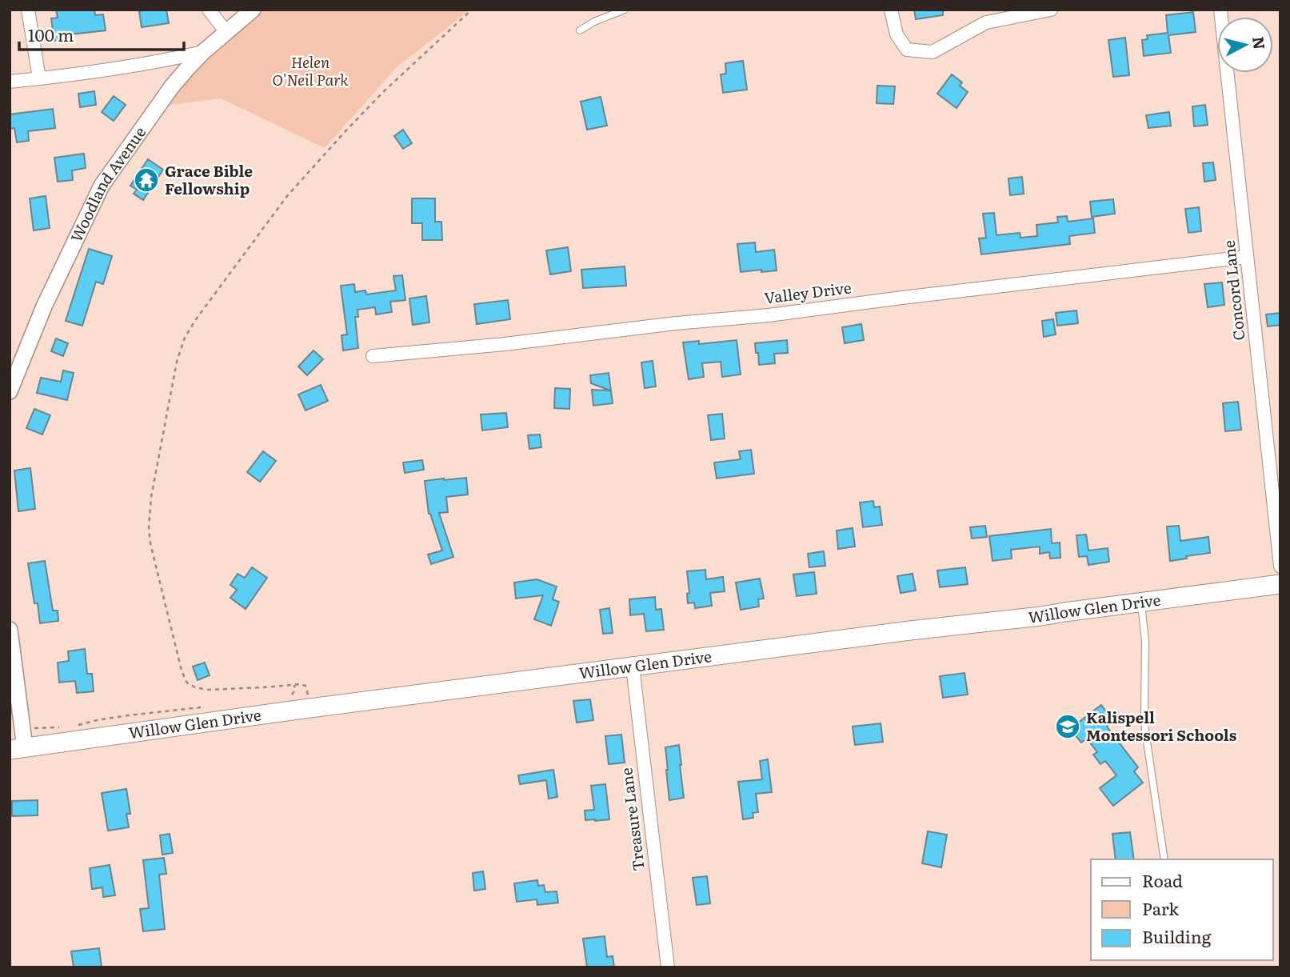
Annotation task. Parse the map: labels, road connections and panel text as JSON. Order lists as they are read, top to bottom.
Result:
{
  "streets": {
    "main road": ["Willow Glen Drive"],
    "street": [
      "Woodland Avenue",
      "Concord Lane",
      "Valley Drive",
      "Treasure Lane"
    ]
  },
  "crossings": [
    ["Concord Lane", "Valley Drive"],
    ["Willow Glen Drive", "Treasure Lane"]
  ],
  "parks": ["Helen O'Neil Park"],
  "places": {
    "temple": ["Grace Bible Fellowship"],
    "school or university": ["Kalispell Montessori Schools"]
  },
  "legend": ["Road", "Park", "Building"],
  "scale_bar": "100 m",
  "north": "right"
}
